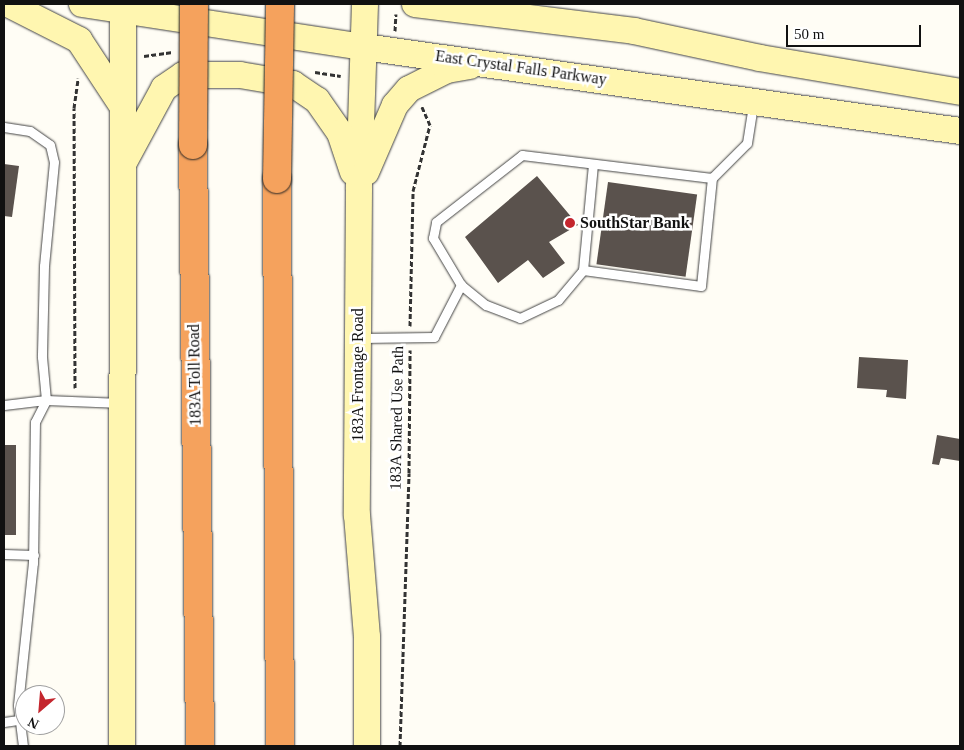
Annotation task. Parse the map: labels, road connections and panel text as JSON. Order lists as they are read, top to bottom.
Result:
{
  "streets": {
    "highway": ["183A Toll Road"],
    "main road": ["East Crystal Falls Parkway", "183A Frontage Road"],
    "path": ["183A Shared Use Path"]
  },
  "crossings": [
    ["East Crystal Falls Parkway", "183A Frontage Road"]
  ],
  "places": ["SouthStar Bank"],
  "scale_bar": "50 m",
  "north": "bottom left"
}
